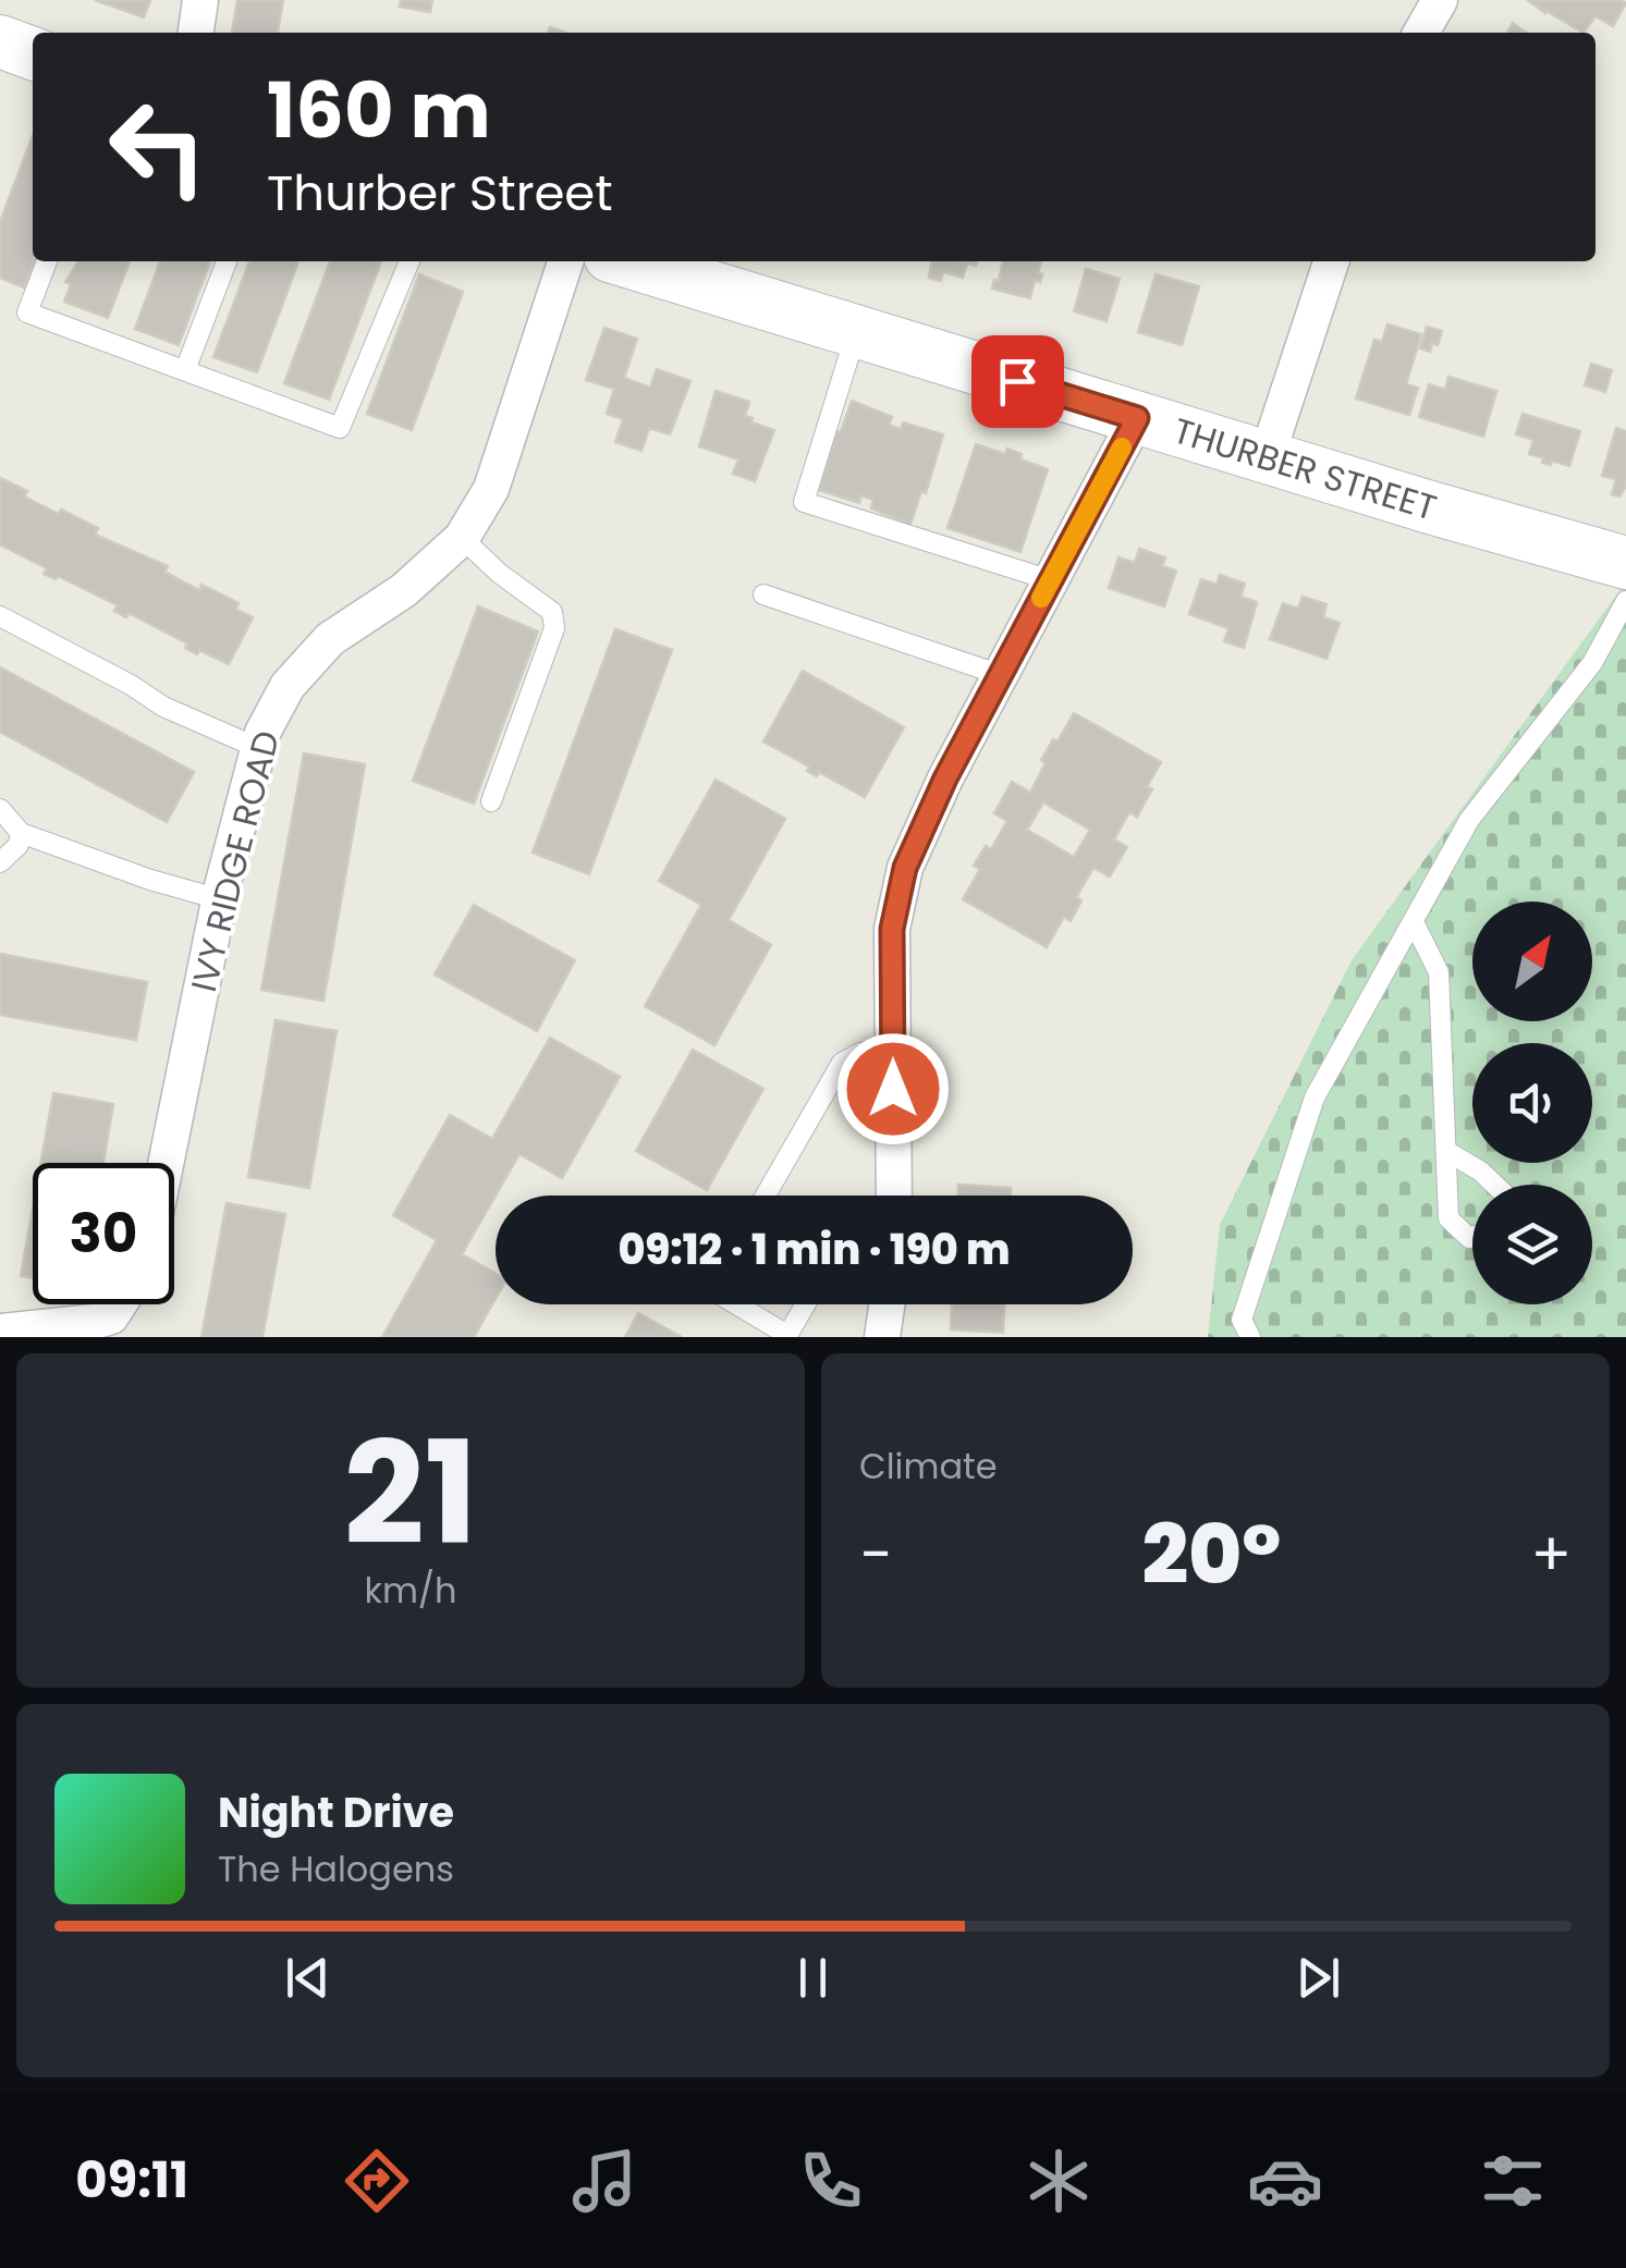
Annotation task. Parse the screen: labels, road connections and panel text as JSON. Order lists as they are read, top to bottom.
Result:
{
  "streets": {
    "street": ["THURBER STREET", "IVY RIDGE ROAD"]
  },
  "north": "top right",
  "page": {
    "turn": ["160 m", "Thurber Street"],
    "limit": "30",
    "trip": "09:12 · 1 min · 190 m",
    "tile": [
      ["21", "km/h"],
      "Climate"
    ],
    "heat": ["−", "20°", "+"],
    "song": ["Night Drive", "The Halogens"],
    "tabs": "09:11"
  }
}
